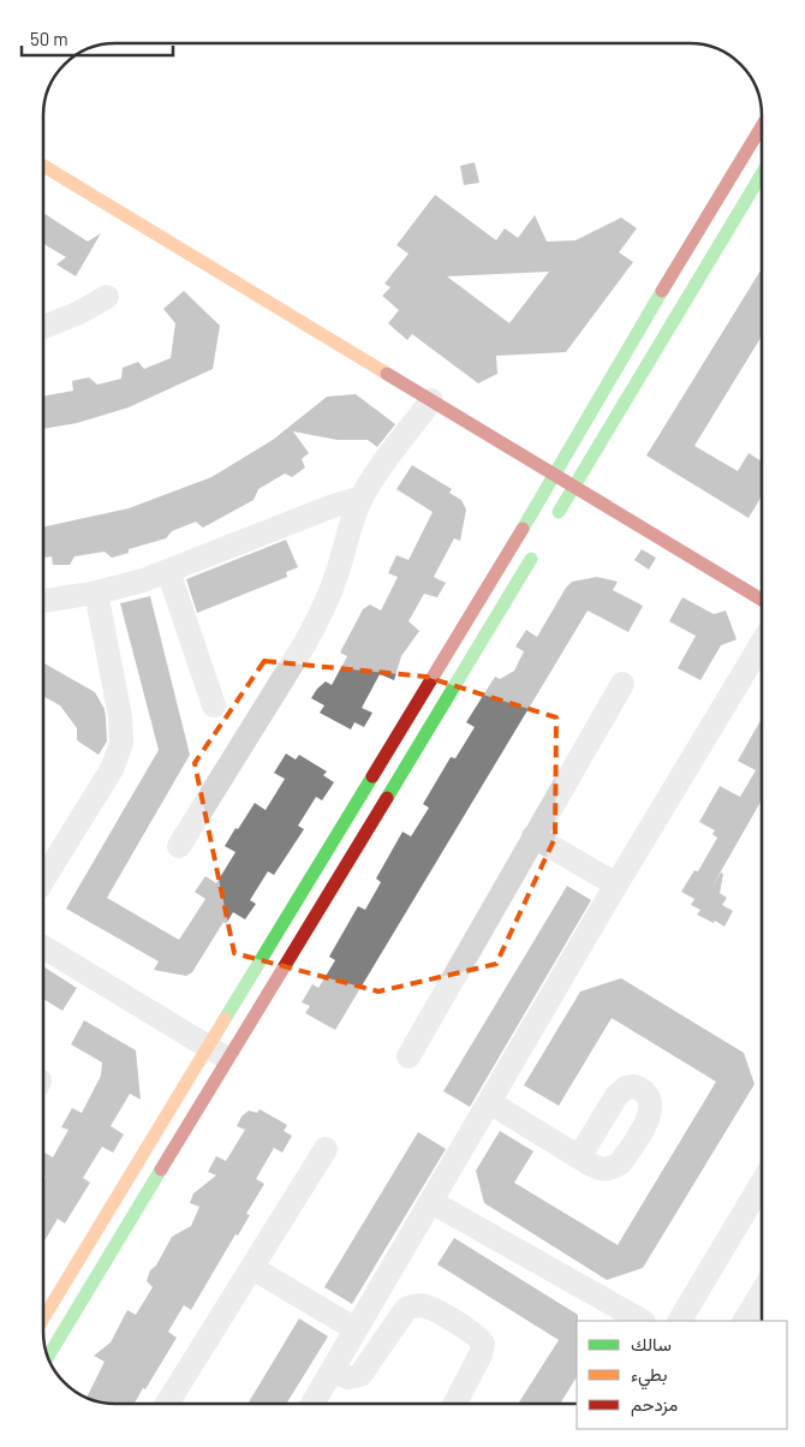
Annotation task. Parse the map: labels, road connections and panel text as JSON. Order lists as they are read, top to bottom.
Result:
{
  "legend": ["سالك", "بطيء", "مزدحم"],
  "scale_bar": "50 m"
}
